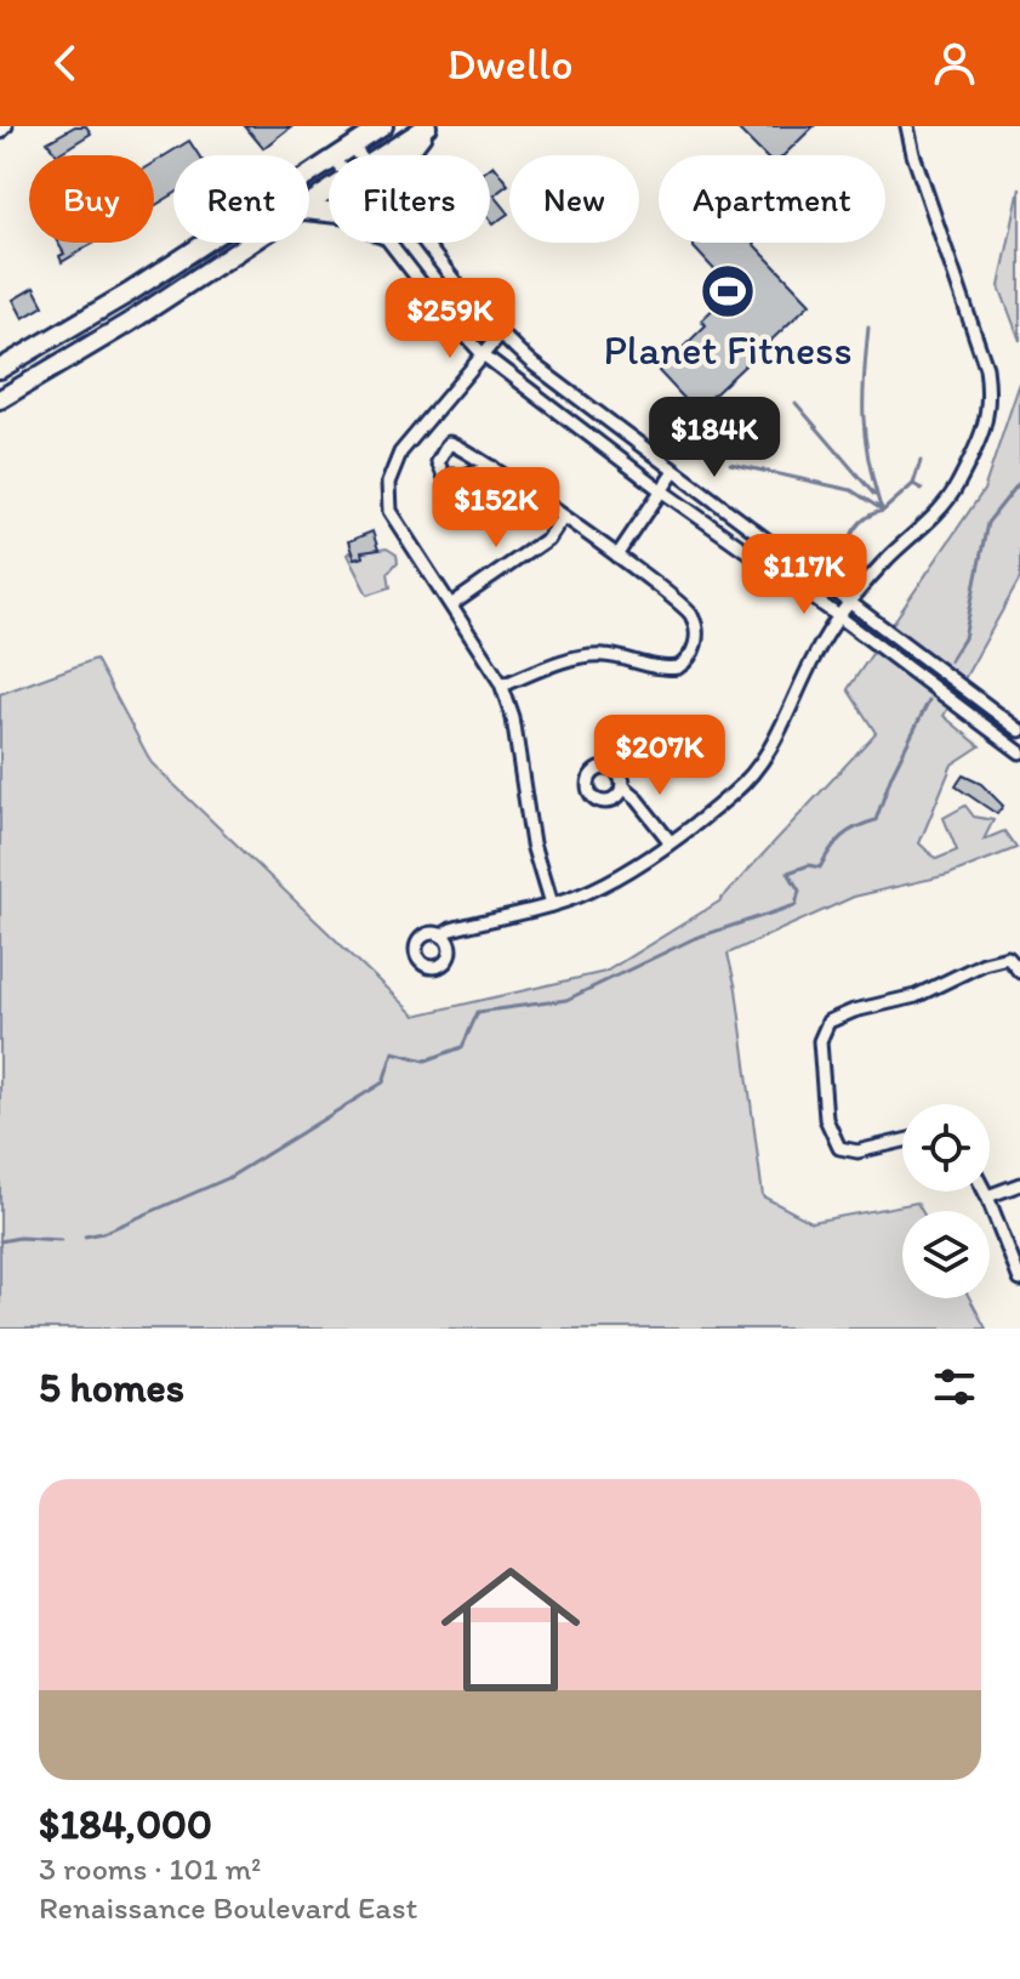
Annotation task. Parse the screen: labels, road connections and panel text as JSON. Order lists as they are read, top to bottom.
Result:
{
  "places": {
    "sports": ["Planet Fitness"]
  },
  "page": {
    "header": "Dwello",
    "chip": [
      "Buy",
      "Rent",
      "Filters",
      "New",
      "Apartment"
    ],
    "price": [
      "$259K",
      "$184K",
      "$152K",
      "$117K",
      "$207K"
    ],
    "heading": "5 homes",
    "list": [
      {
        "name": "$184,000",
        "note": "3 rooms · 101 m² · Renaissance Boulevard East"
      }
    ]
  }
}
